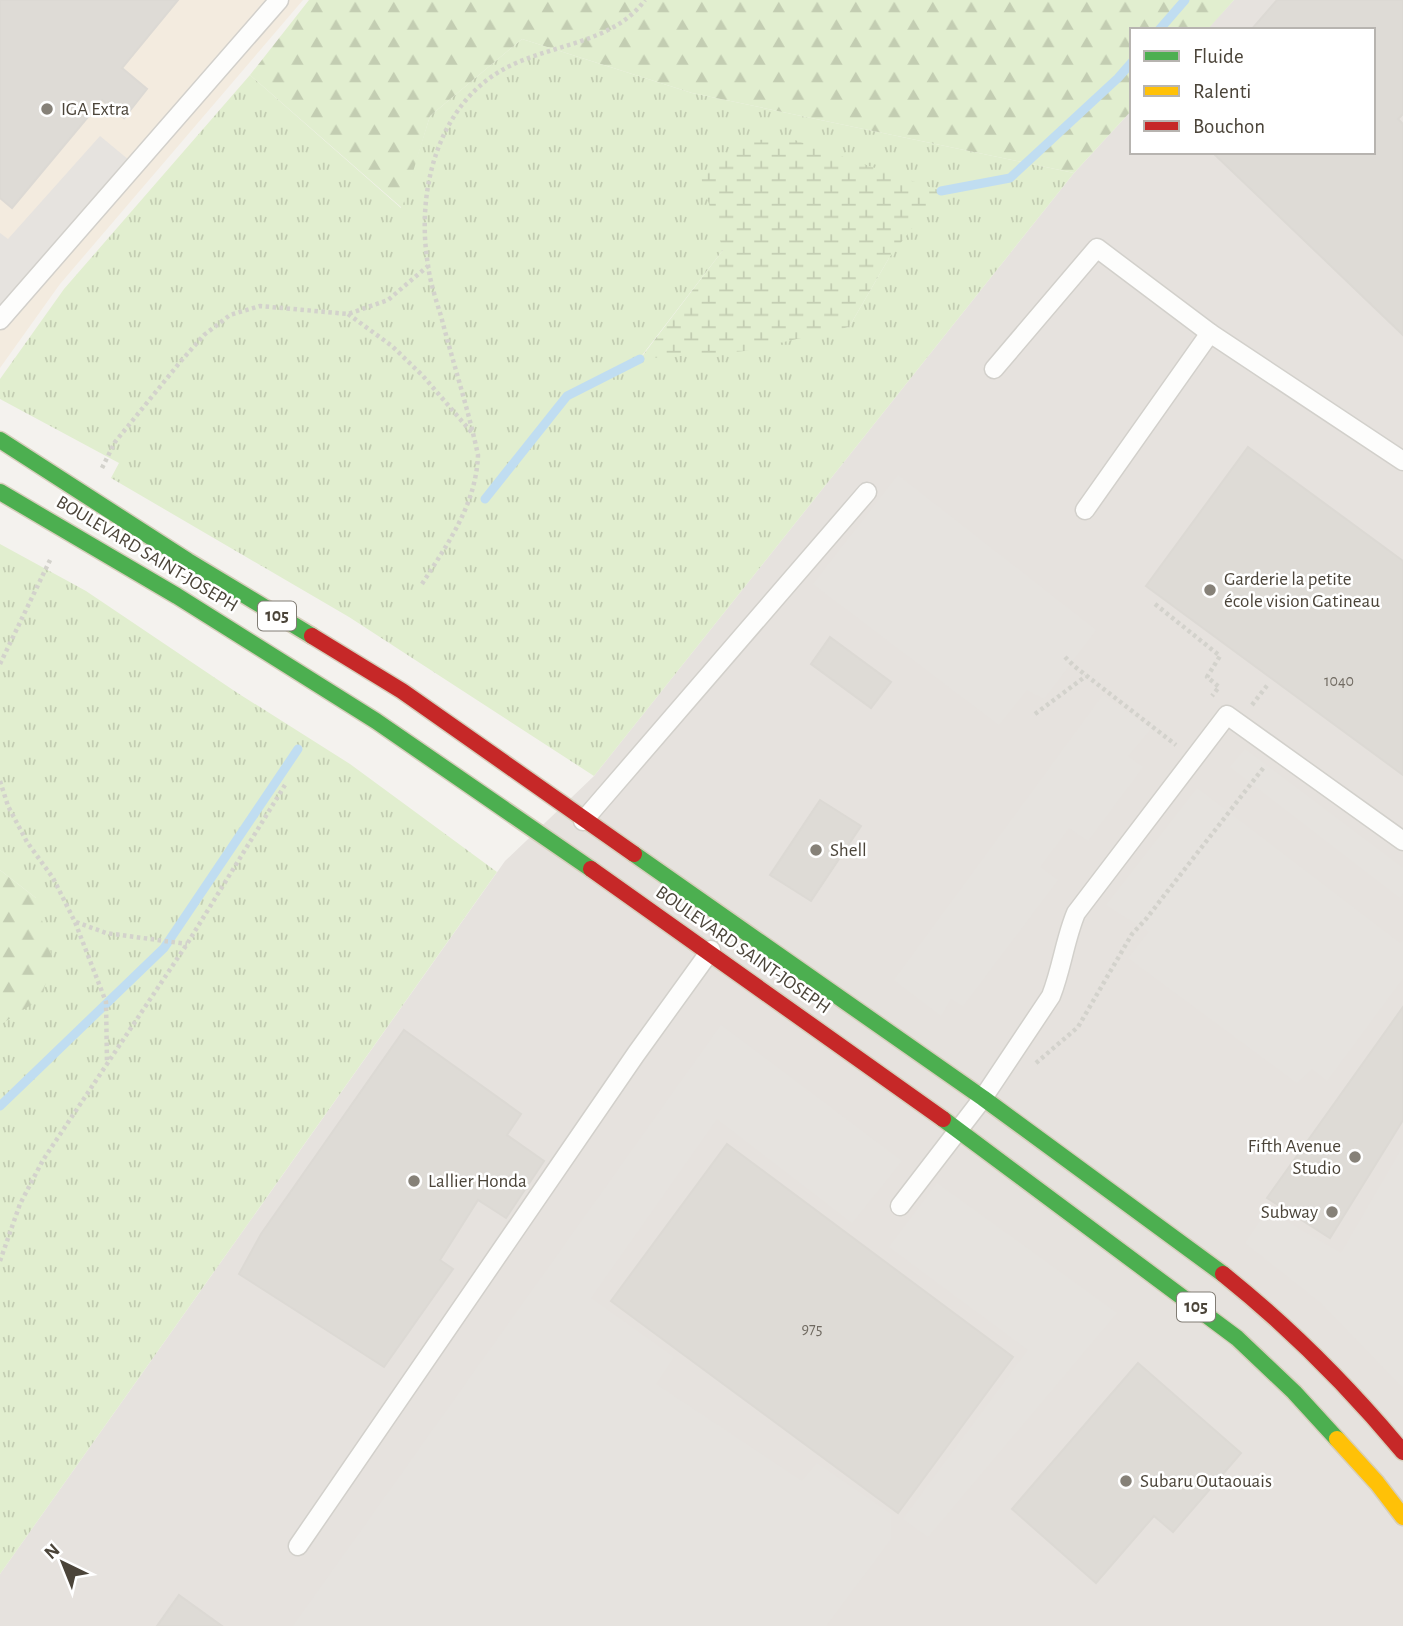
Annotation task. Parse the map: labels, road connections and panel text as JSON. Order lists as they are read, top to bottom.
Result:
{
  "streets": {
    "main road": ["BOULEVARD SAINT-JOSEPH", "105"]
  },
  "places": [
    "IGA Extra",
    "Garderie la petite école vision Gatineau",
    "Shell",
    "Fifth Avenue Studio",
    "Lallier Honda",
    "Subway",
    "Subaru Outaouais"
  ],
  "house_numbers": ["1040", "975"],
  "legend": ["Fluide", "Ralenti", "Bouchon"],
  "north": "top left"
}
